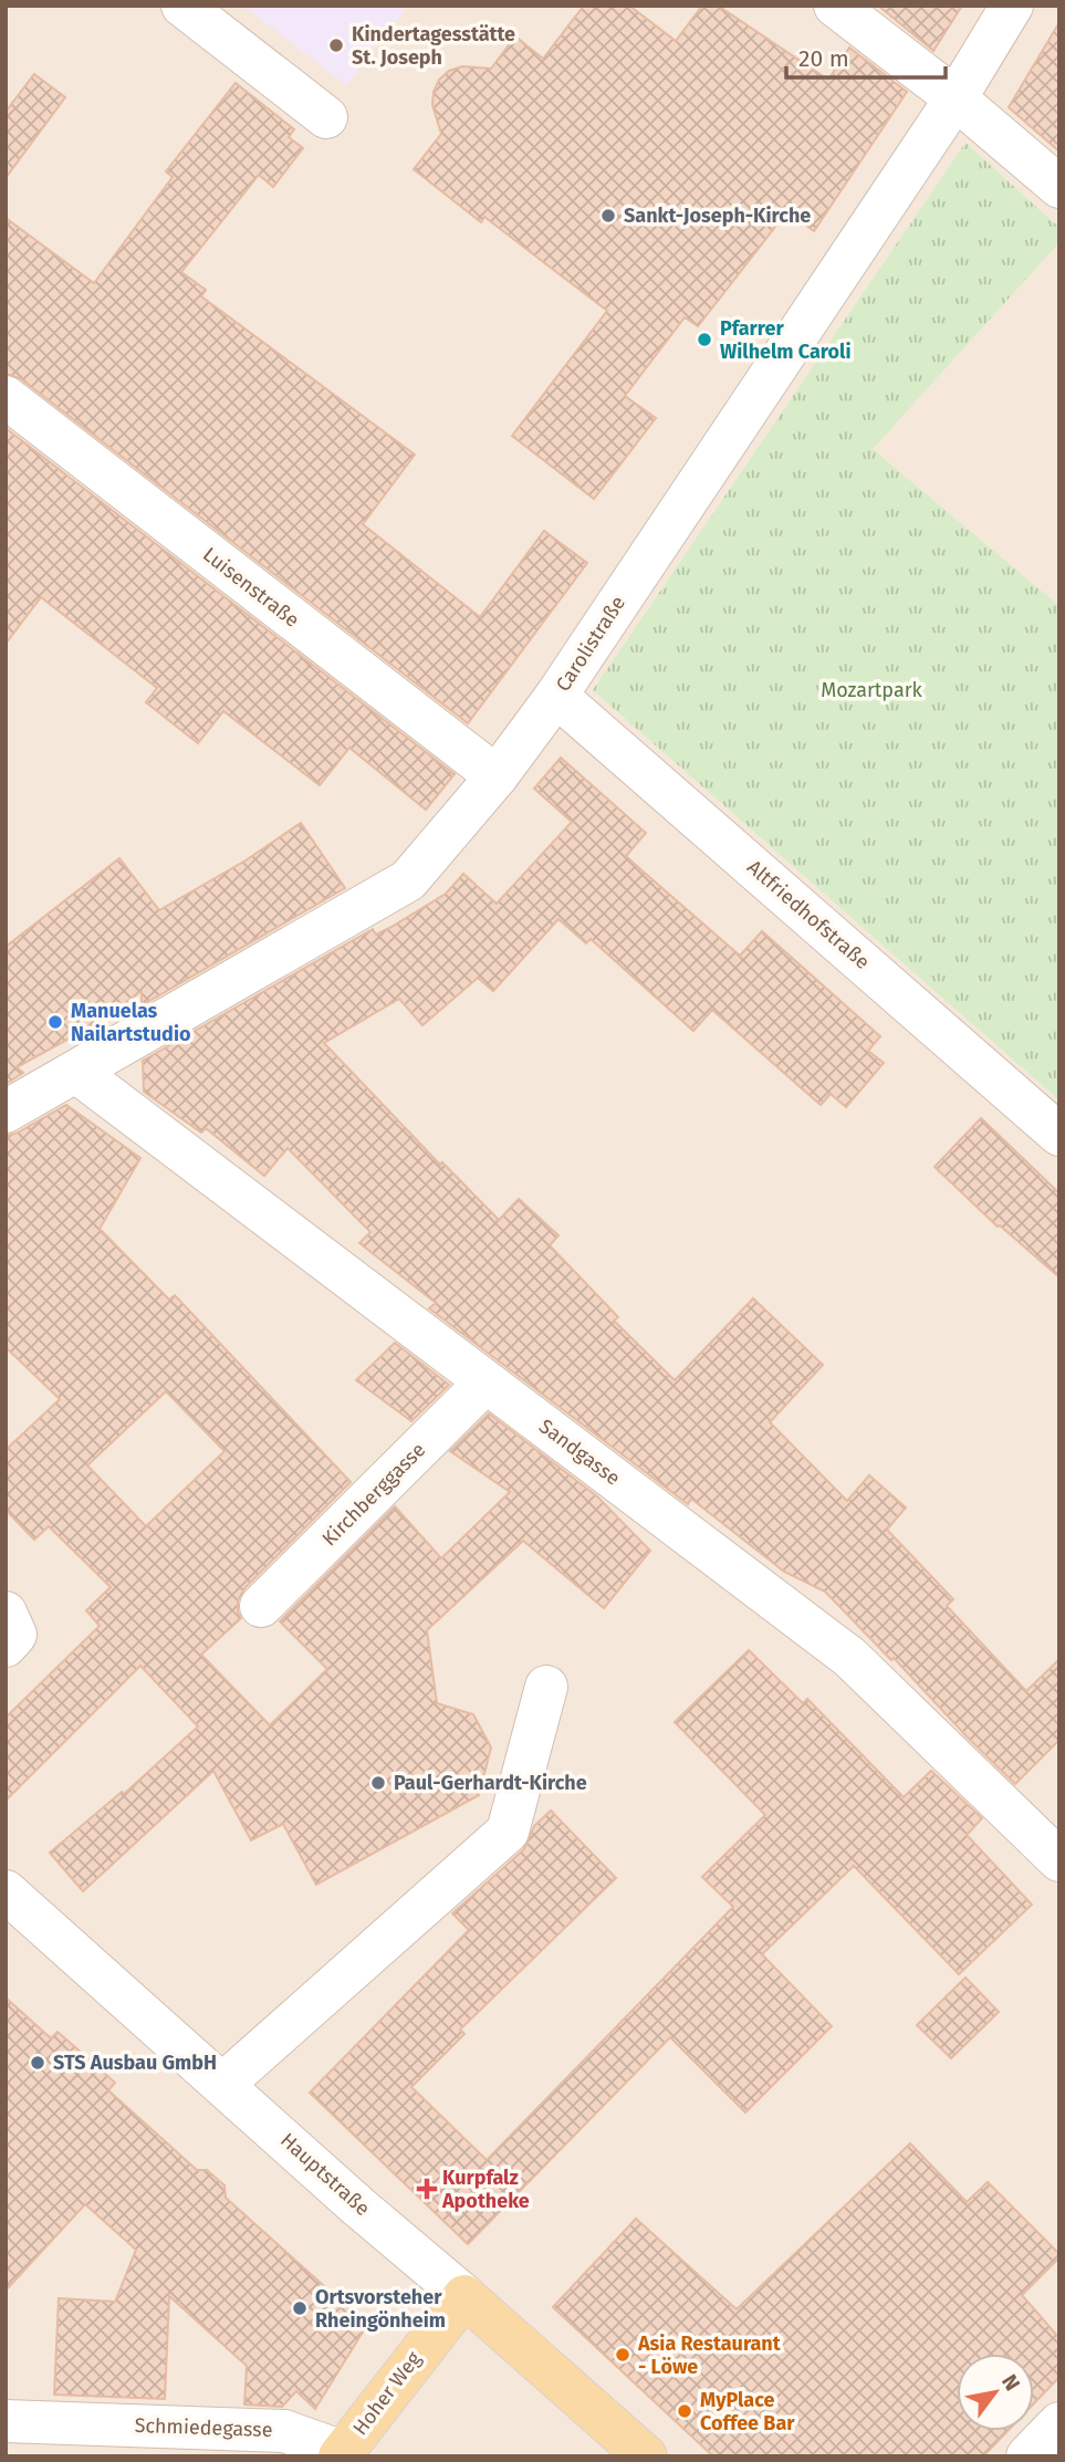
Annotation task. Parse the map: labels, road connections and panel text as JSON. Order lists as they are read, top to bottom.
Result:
{
  "streets": {
    "main road": ["Hauptstraße", "Hoher Weg"],
    "street": [
      "Luisenstraße",
      "Carolistraße",
      "Altfriedhofstraße",
      "Sandgasse",
      "Kirchberggasse",
      "Schmiedegasse"
    ]
  },
  "crossings": [
    ["Luisenstraße", "Carolistraße"],
    ["Carolistraße", "Altfriedhofstraße"],
    ["Carolistraße", "Sandgasse"],
    ["Sandgasse", "Kirchberggasse"],
    ["Hauptstraße", "Hoher Weg"],
    ["Hoher Weg", "Schmiedegasse"]
  ],
  "parks": ["Mozartpark"],
  "places": {
    "other": [
      "Kindertagesstätte St. Joseph",
      "Sankt-Joseph-Kirche",
      "Pfarrer Wilhelm Caroli",
      "Manuelas Nailartstudio",
      "Paul-Gerhardt-Kirche",
      "STS Ausbau GmbH",
      "Ortsvorsteher Rheingönheim",
      "Asia Restaurant - Löwe",
      "MyPlace Coffee Bar"
    ],
    "health": ["Kurpfalz Apotheke"]
  },
  "scale_bar": "20 m",
  "north": "top right"
}
